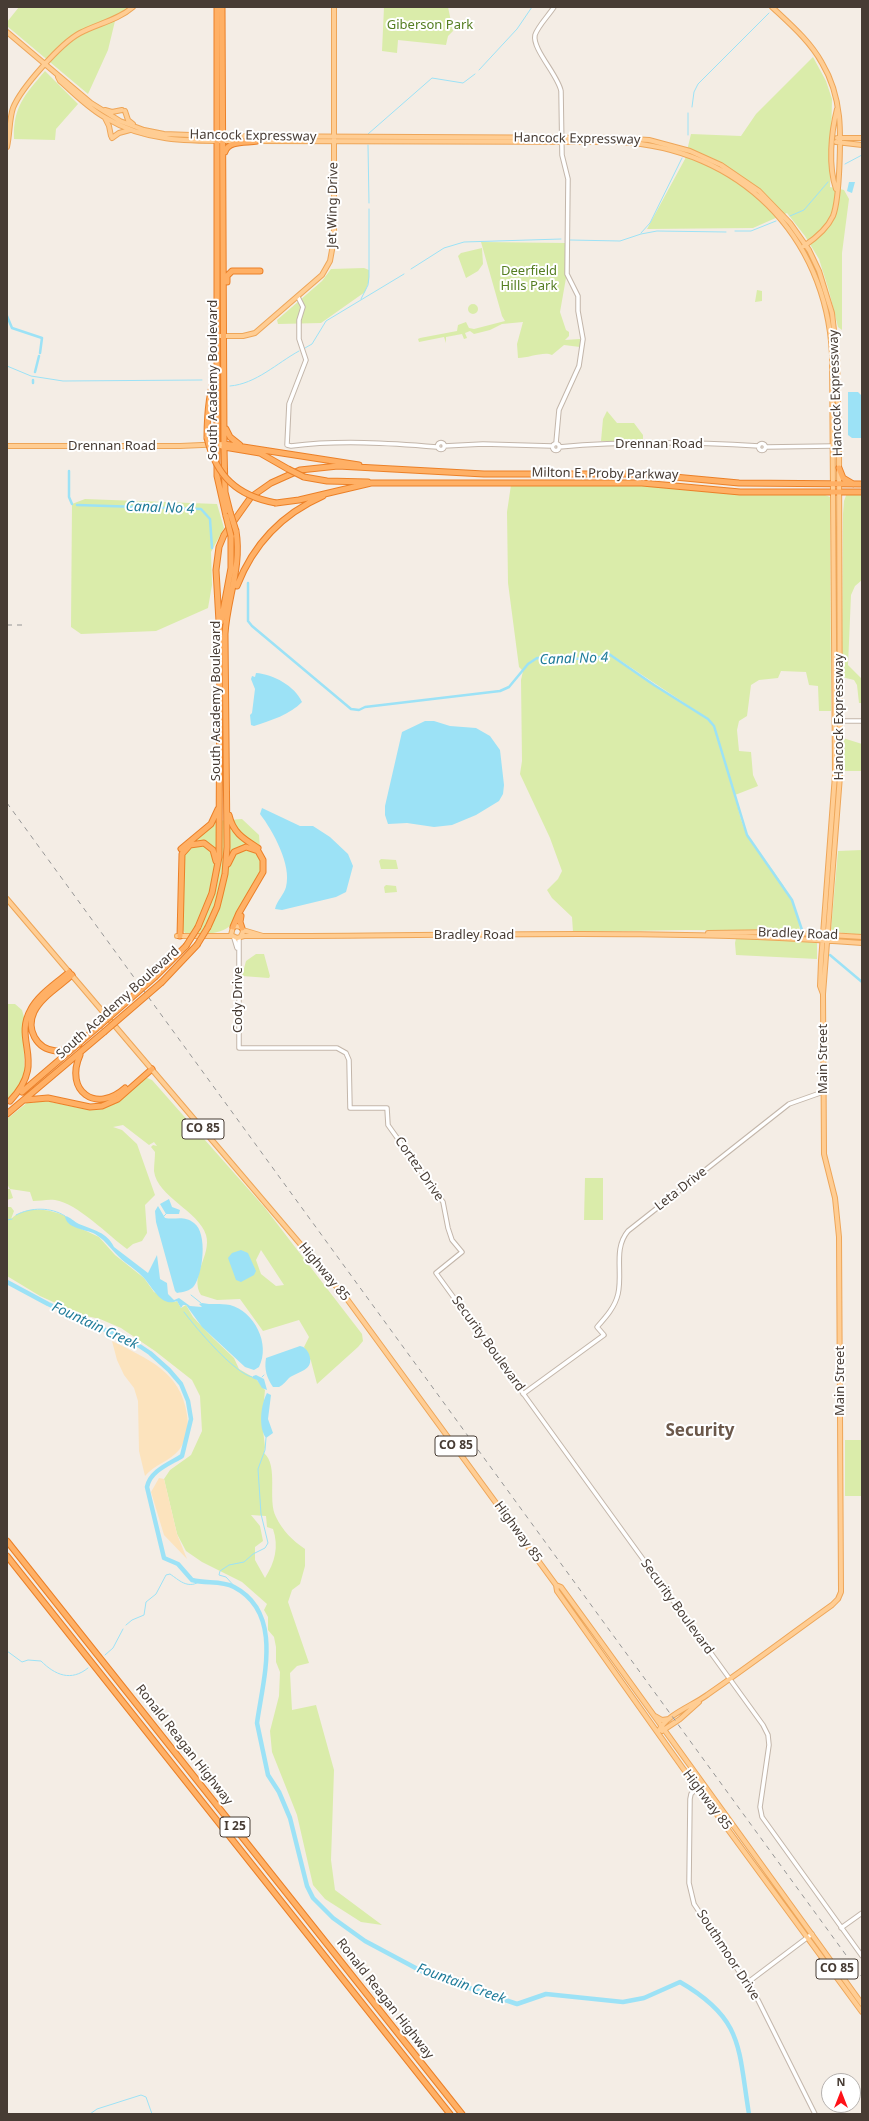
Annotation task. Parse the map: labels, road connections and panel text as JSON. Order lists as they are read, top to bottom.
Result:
{
  "streets": {
    "highway": [
      "South Academy Boulevard",
      "Milton E. Proby Parkway",
      "Ronald Reagan Highway",
      "I 25"
    ],
    "main road": [
      "Hancock Expressway",
      "Jet Wing Drive",
      "Drennan Road",
      "Bradley Road",
      "Main Street",
      "CO 85",
      "Highway 85"
    ],
    "street": [
      "Cody Drive",
      "Cortez Drive",
      "Leta Drive",
      "Security Boulevard",
      "Southmoor Drive"
    ]
  },
  "crossings": [
    ["Hancock Expressway", "Jet Wing Drive"],
    ["Hancock Expressway", "South Academy Boulevard"],
    ["Hancock Expressway", "Drennan Road"],
    ["Hancock Expressway", "Milton E. Proby Parkway"],
    ["Hancock Expressway", "Bradley Road"],
    ["Hancock Expressway", "Main Street"],
    ["Jet Wing Drive", "South Academy Boulevard"],
    ["South Academy Boulevard", "Drennan Road"],
    ["Bradley Road", "Cody Drive"],
    ["Bradley Road", "Main Street"],
    ["Cody Drive", "Cortez Drive"],
    ["Main Street", "Leta Drive"],
    ["Main Street", "Highway 85"],
    ["Main Street", "Security Boulevard"],
    ["CO 85", "Highway 85"],
    ["Cortez Drive", "Security Boulevard"],
    ["Leta Drive", "Security Boulevard"],
    ["Highway 85", "Southmoor Drive"]
  ],
  "districts": ["Security"],
  "water": ["Canal No 4", "Fountain Creek"],
  "parks": ["Giberson Park", "Deerfield Hills Park"],
  "north": "top"
}
